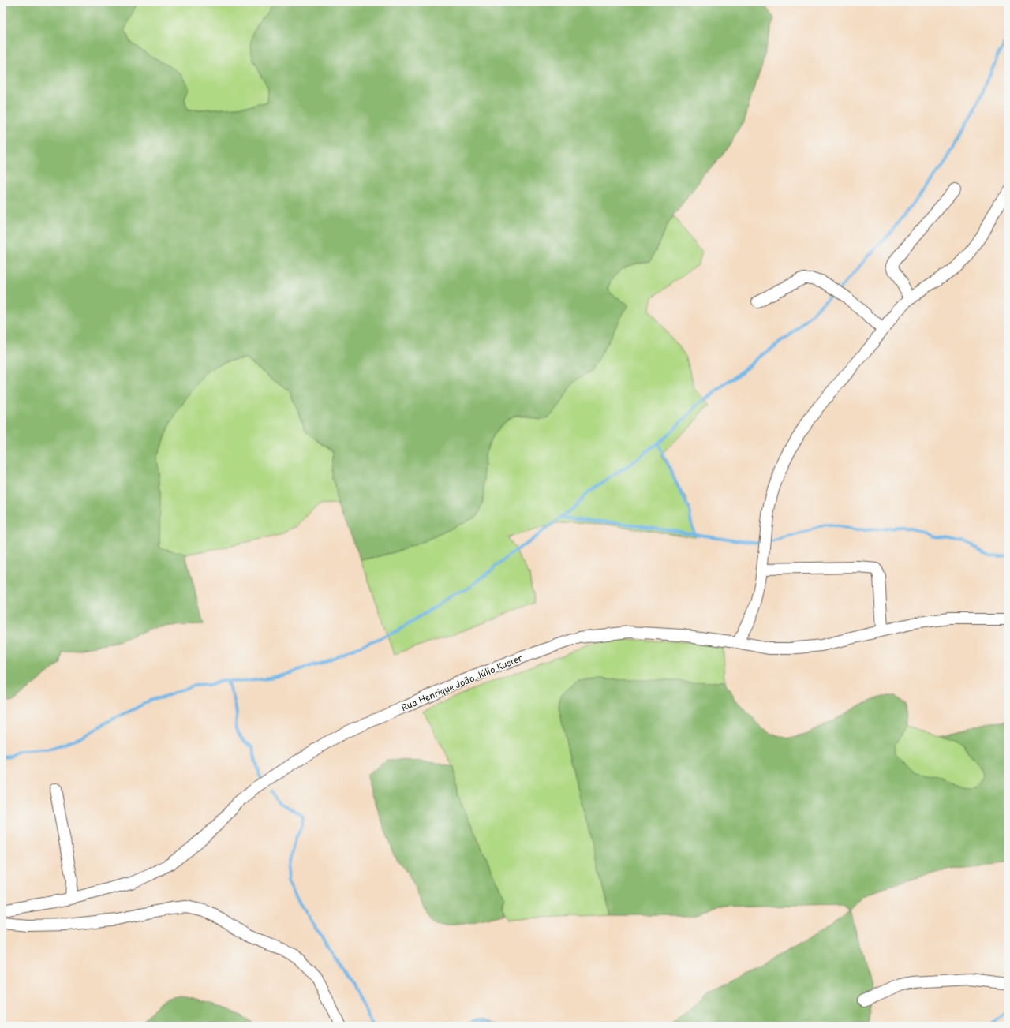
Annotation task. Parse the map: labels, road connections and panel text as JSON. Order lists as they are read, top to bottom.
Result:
{
  "streets": {
    "street": ["Rua Henrique João Júlio Kuster"]
  }
}
